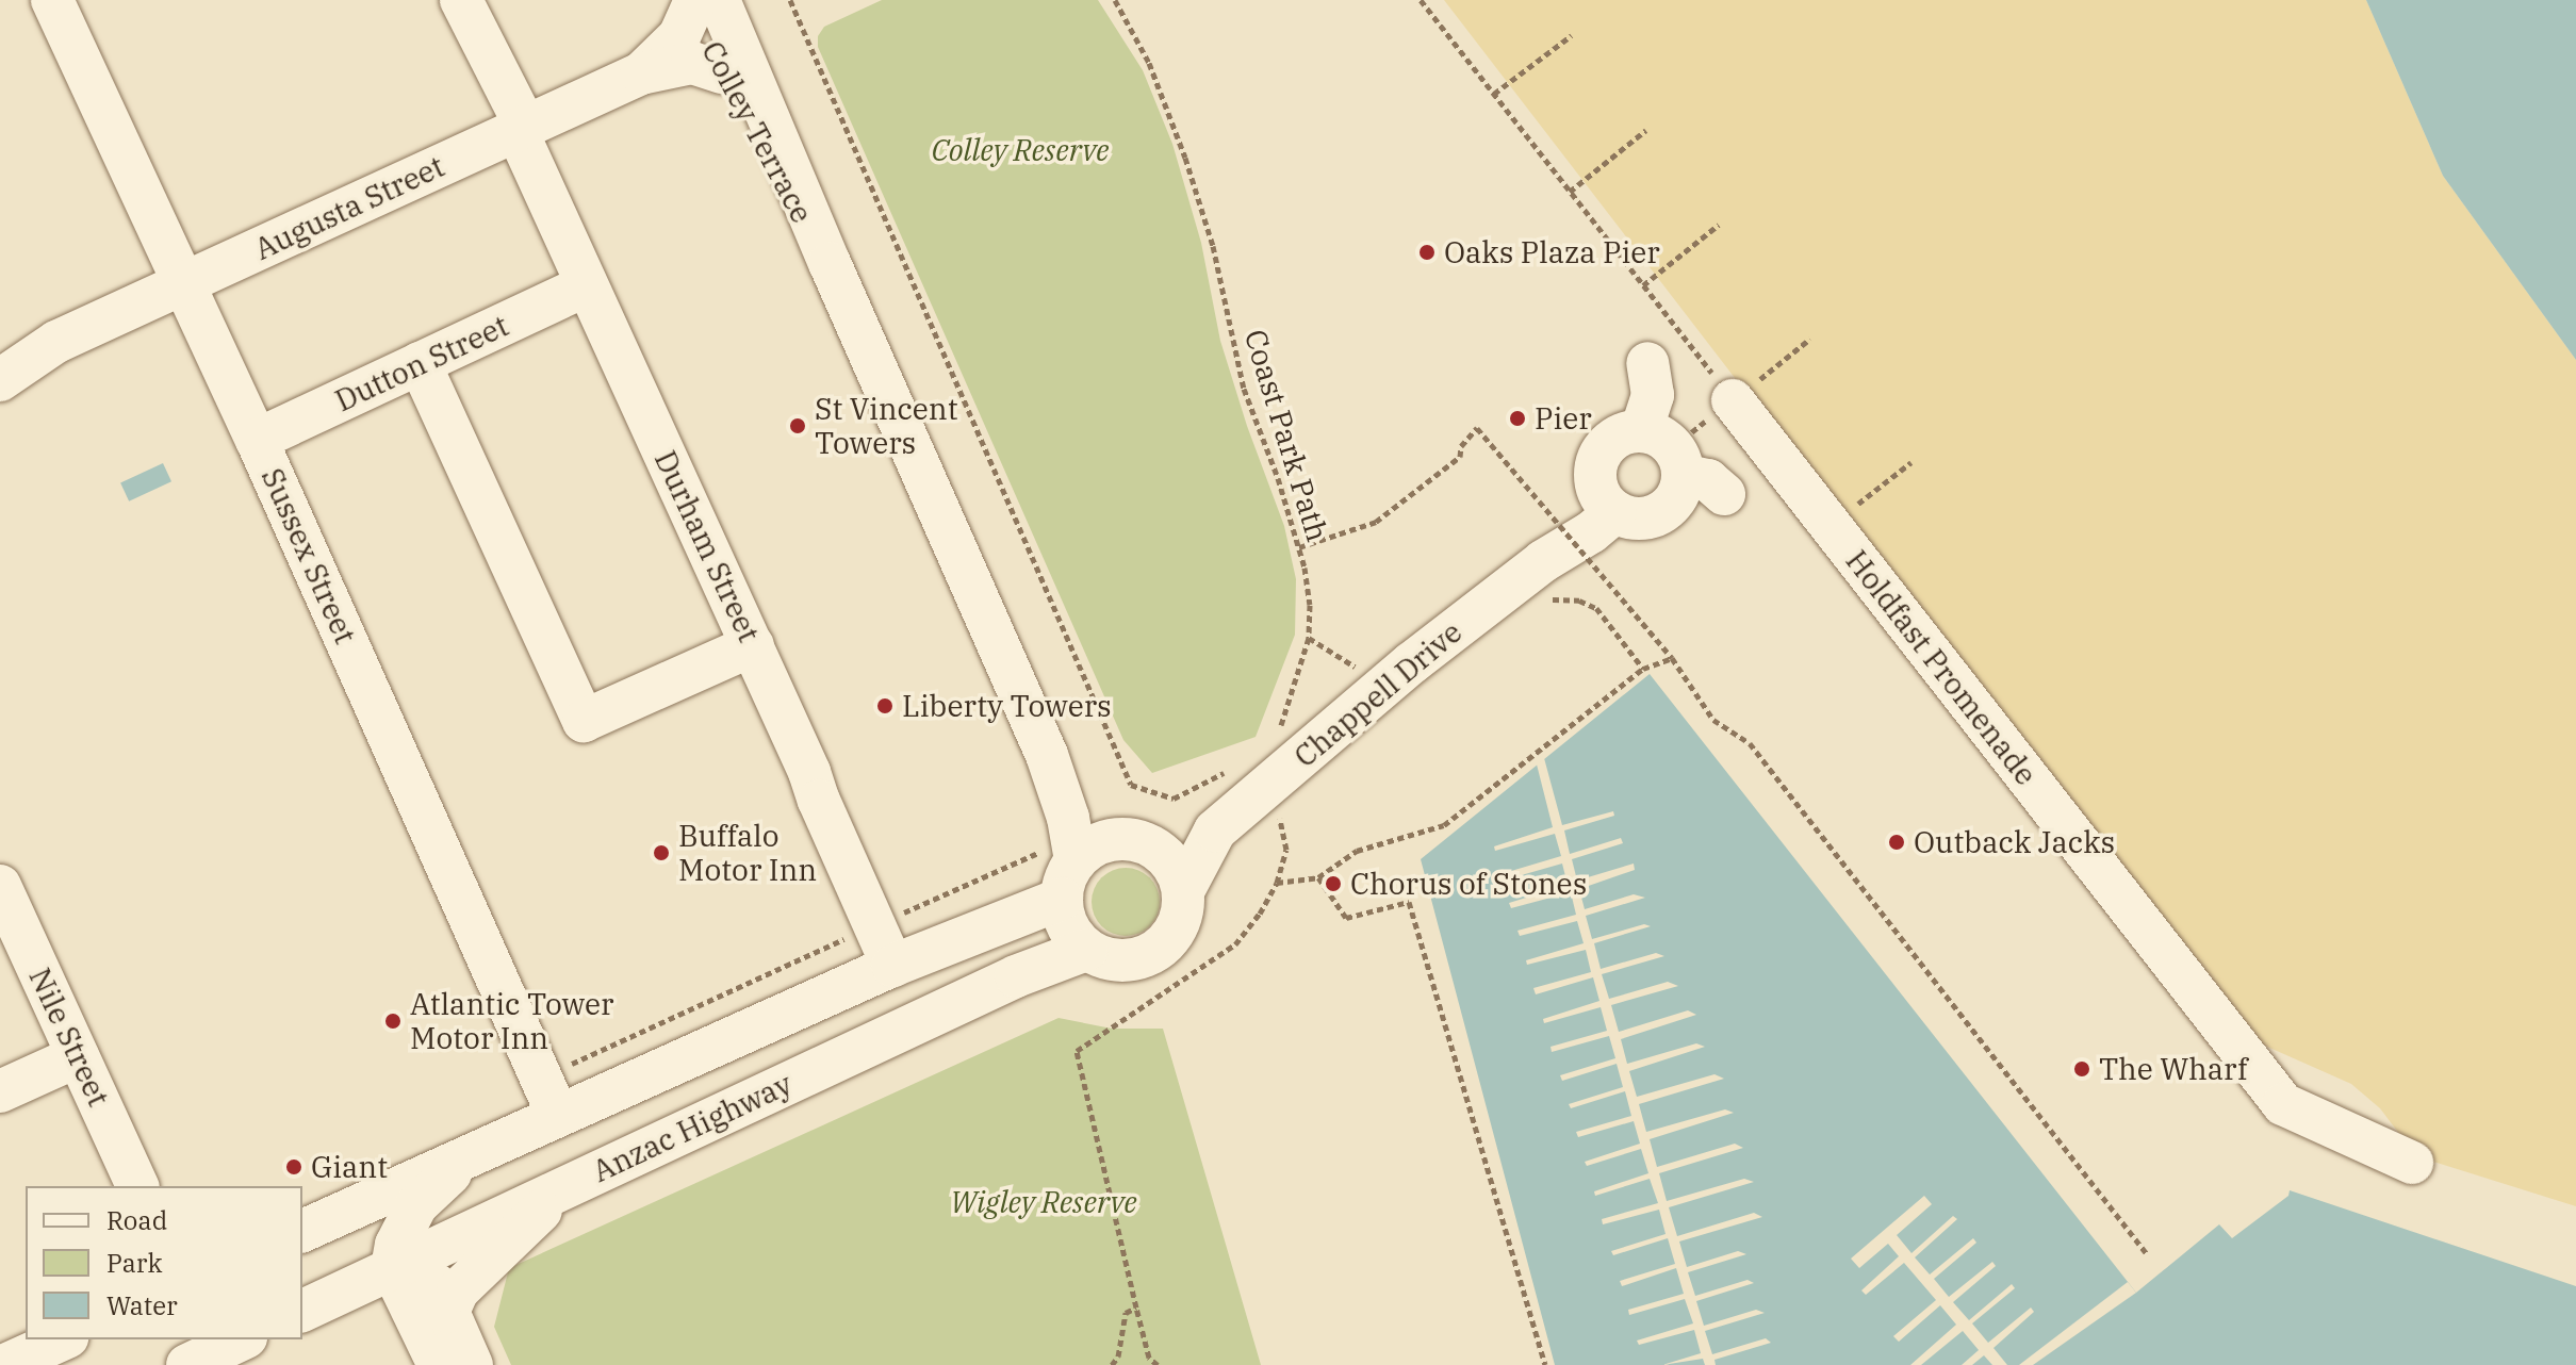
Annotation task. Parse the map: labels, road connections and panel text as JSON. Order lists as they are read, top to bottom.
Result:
{
  "streets": {
    "street": [
      "Colley Terrace",
      "Augusta Street",
      "Dutton Street",
      "Durham Street",
      "Sussex Street",
      "Holdfast Promenade",
      "Chappell Drive",
      "Nile Street",
      "Anzac Highway"
    ],
    "path": ["Coast Park Path"]
  },
  "crossings": [
    ["Colley Terrace", "Augusta Street"],
    ["Colley Terrace", "Chappell Drive"],
    ["Colley Terrace", "Anzac Highway"],
    ["Augusta Street", "Durham Street"],
    ["Augusta Street", "Sussex Street"],
    ["Dutton Street", "Durham Street"],
    ["Dutton Street", "Sussex Street"],
    ["Chappell Drive", "Anzac Highway"]
  ],
  "parks": ["Colley Reserve", "Wigley Reserve"],
  "places": [
    "Oaks Plaza Pier",
    "Pier",
    "St Vincent Towers",
    "Liberty Towers",
    "Outback Jacks",
    "Buffalo Motor Inn",
    "Chorus of Stones",
    "Atlantic Tower Motor Inn",
    "The Wharf",
    "Giant"
  ],
  "legend": ["Road", "Park", "Water"]
}
